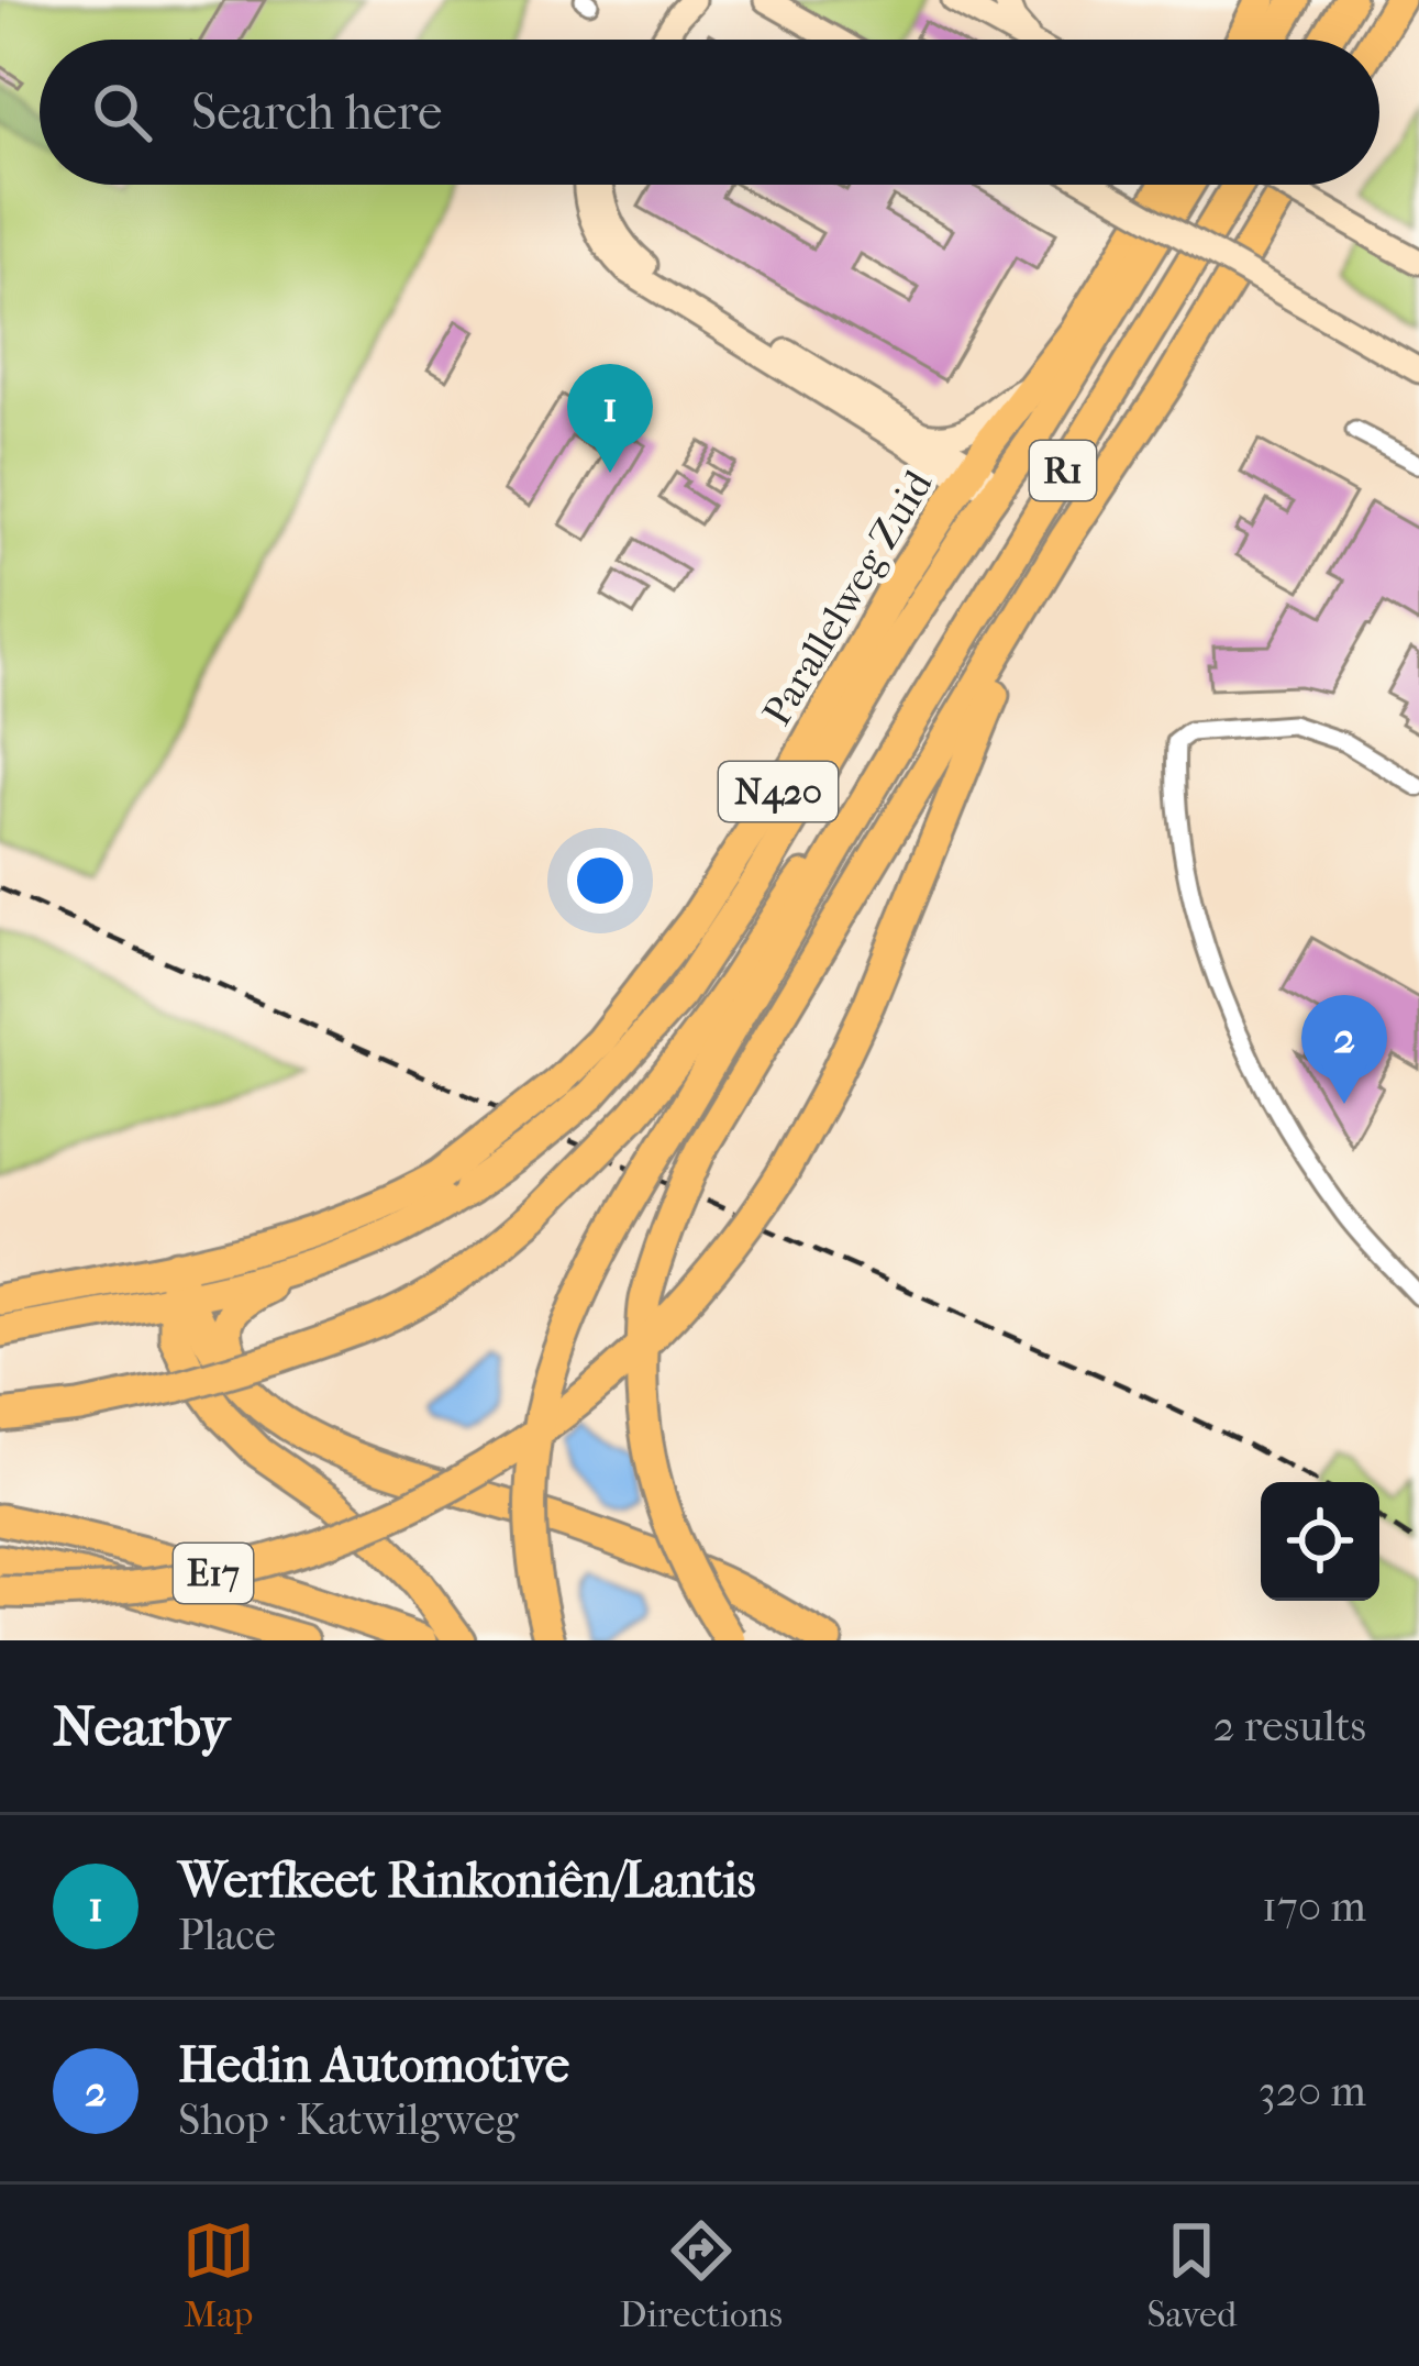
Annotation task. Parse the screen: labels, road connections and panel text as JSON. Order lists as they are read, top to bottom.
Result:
{
  "streets": {
    "highway": [
      "R1",
      "Parallelweg Zuid",
      "N420",
      "E17"
    ]
  },
  "crossings": [
    ["Parallelweg Zuid", "N420"]
  ],
  "page": {
    "search": "Search here",
    "pins": ["1", "2"],
    "heading": ["Nearby", "2 results"],
    "list": [
      {
        "mark": "1",
        "name": "Werfkeet Rinkoniên/Lantis",
        "note": "Place",
        "value": "170 m"
      },
      {
        "mark": "2",
        "name": "Hedin Automotive",
        "note": "Shop · Katwilgweg",
        "value": "320 m"
      }
    ],
    "nav": ["Map", "Directions", "Saved"]
  }
}
